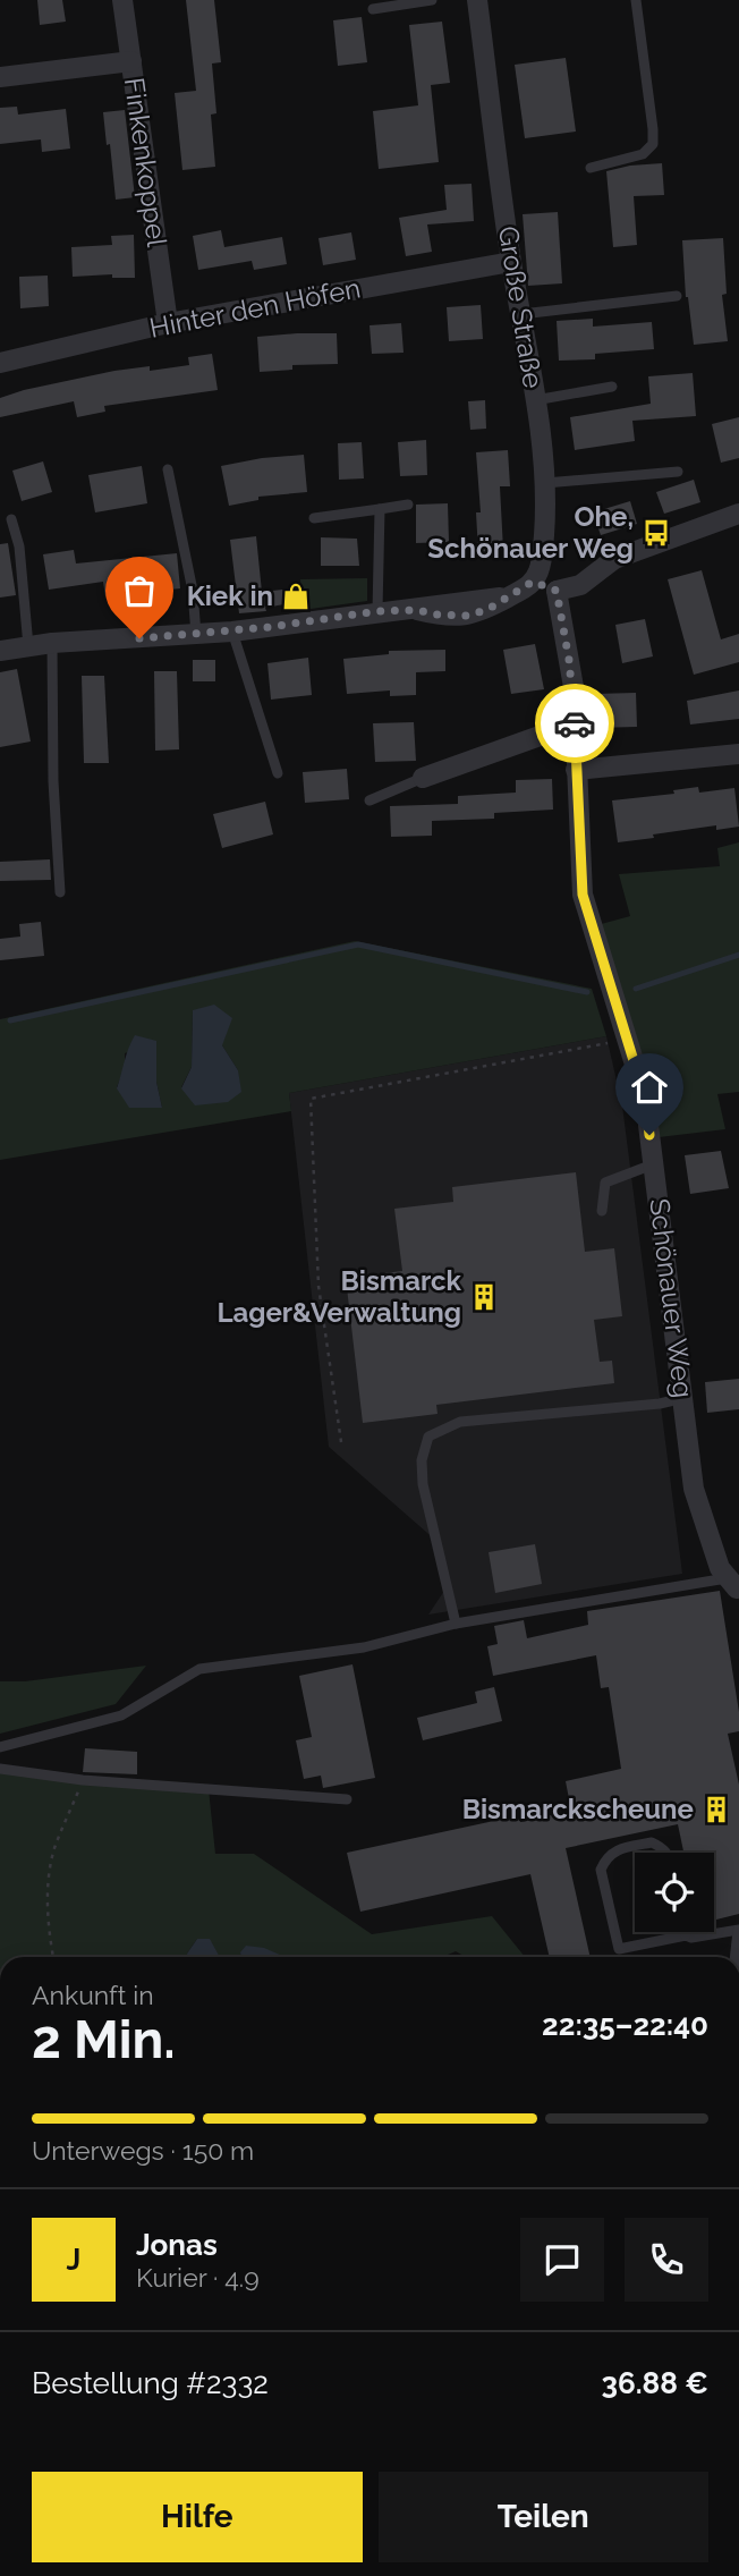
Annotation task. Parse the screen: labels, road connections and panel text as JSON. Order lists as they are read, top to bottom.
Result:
{
  "streets": {
    "street": [
      "Finkenkoppel",
      "Große Straße",
      "Hinter den Höfen",
      "Schönauer Weg"
    ]
  },
  "crossings": [
    ["Finkenkoppel", "Hinter den Höfen"],
    ["Große Straße", "Hinter den Höfen"]
  ],
  "places": {
    "bus stop": ["Ohe, Schönauer Weg"],
    "shop": ["Kiek in"],
    "building": ["Bismarck Lager&Verwaltung", "Bismarckscheune"]
  },
  "page": {
    "heading": ["2 Min.", "Ankunft in", "22:35–22:40"],
    "panel": [
      "Jonas",
      "Kurier · 4.9",
      "Bestellung #2332",
      "36.88 €"
    ],
    "bar": "Unterwegs · 150 m",
    "round": "J",
    "buttons": ["Hilfe", "Teilen"]
  }
}
